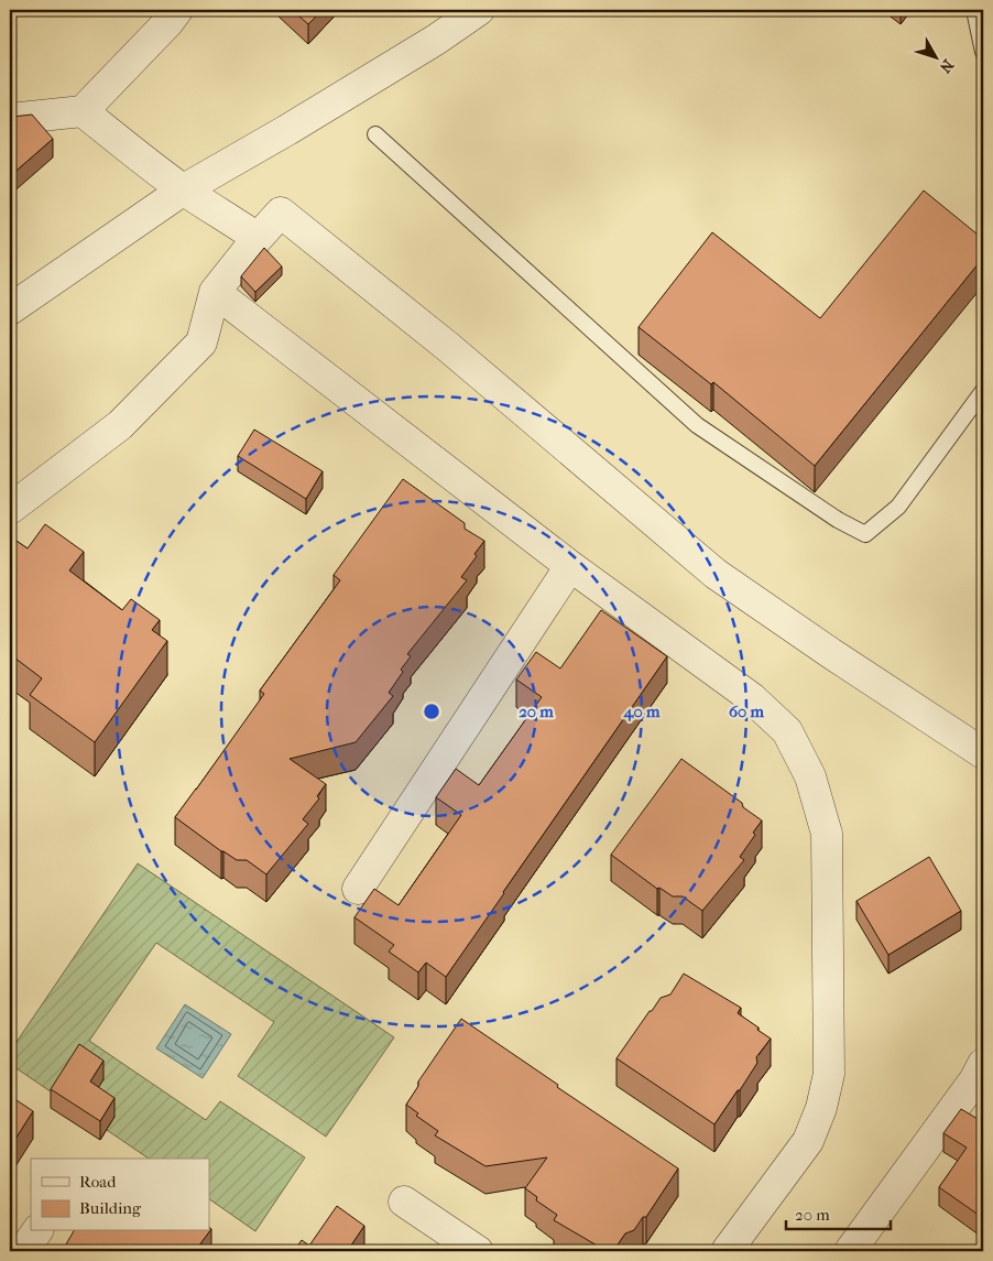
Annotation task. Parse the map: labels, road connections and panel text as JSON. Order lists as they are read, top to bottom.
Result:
{
  "legend": ["Road", "Building"],
  "scale_bar": "20 m",
  "north": "bottom right",
  "rings": ["20 m", "40 m", "60 m"]
}
